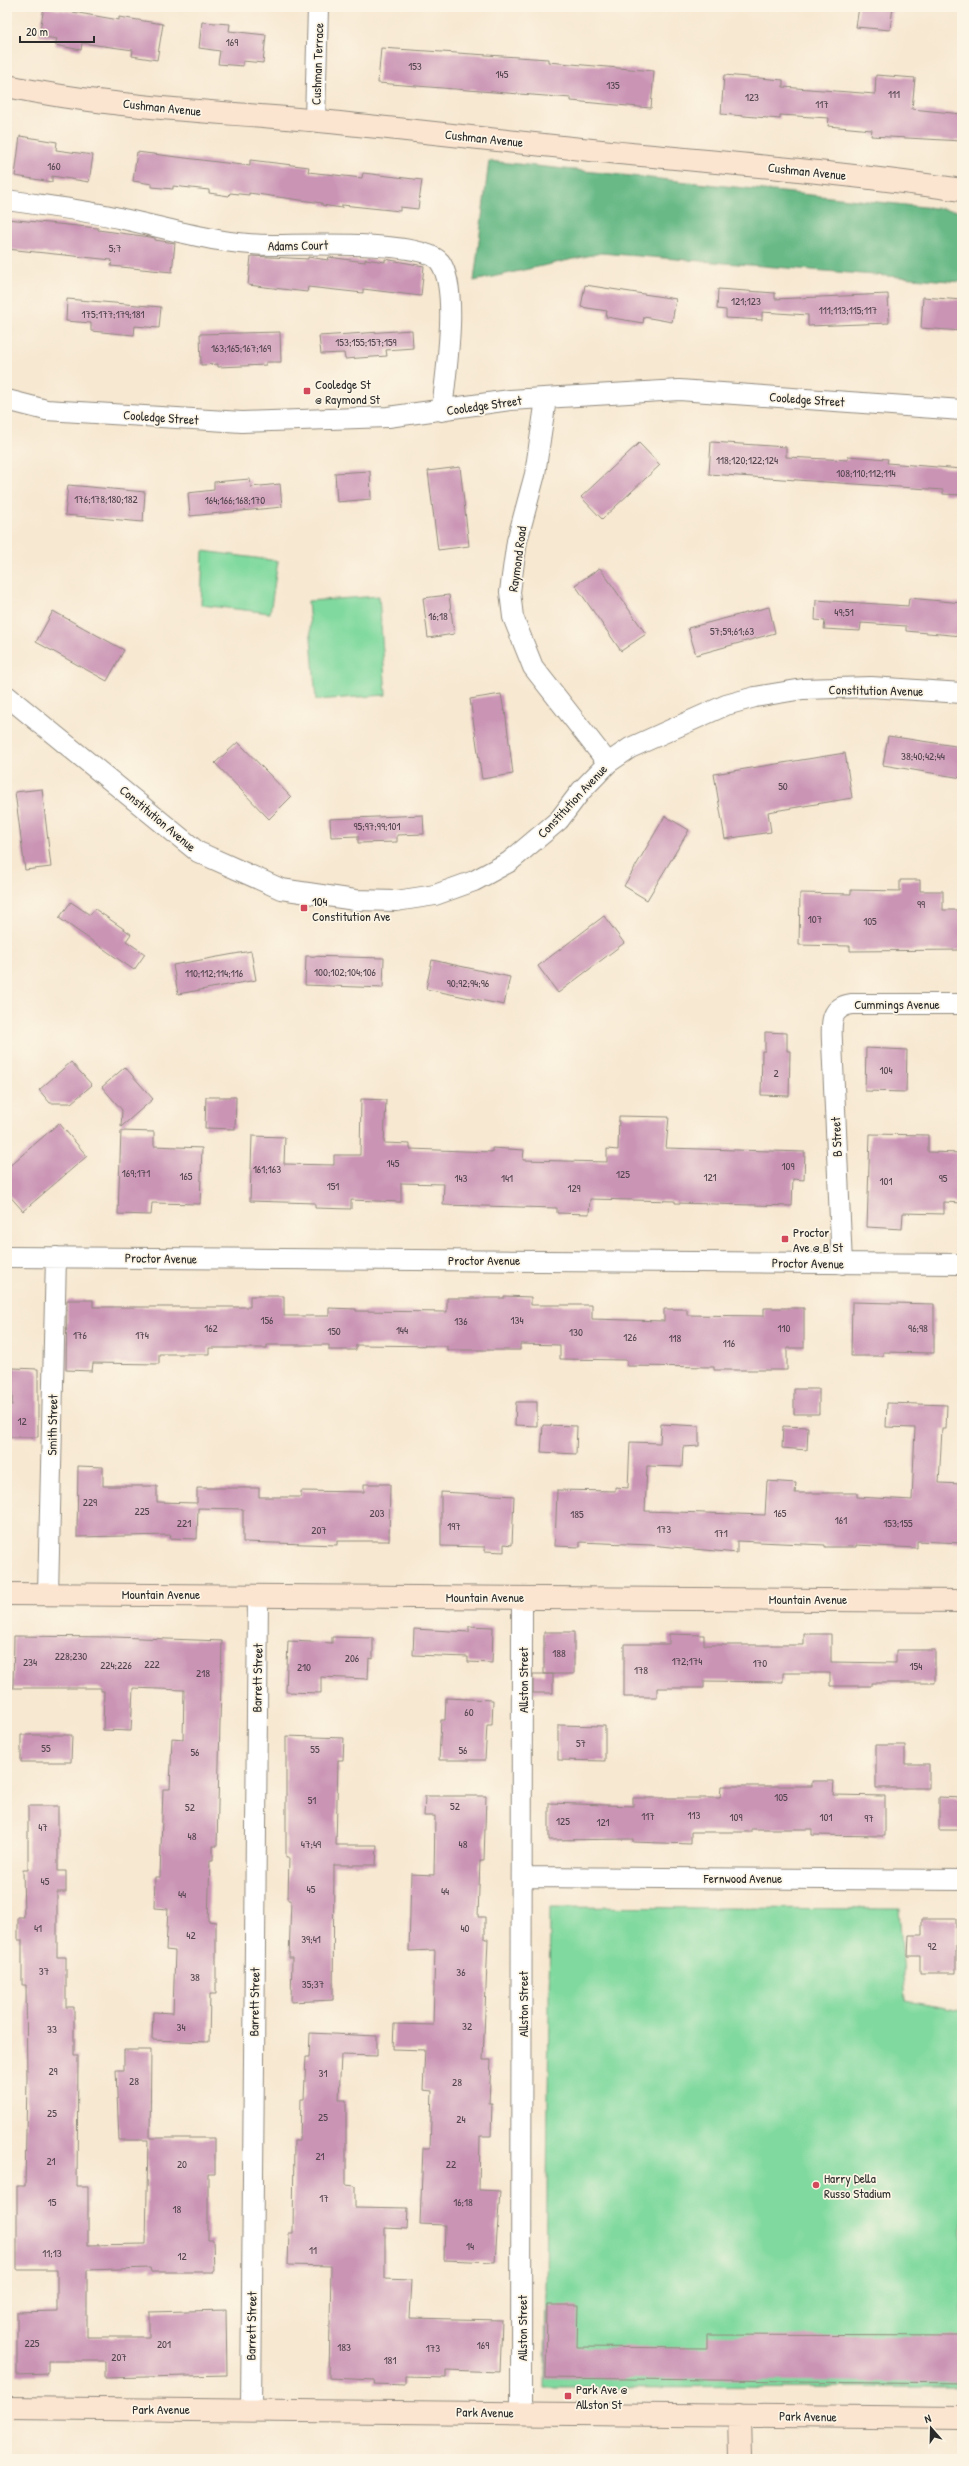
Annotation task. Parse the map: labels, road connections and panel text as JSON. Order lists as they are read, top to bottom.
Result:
{
  "streets": {
    "street": [
      "Cushman Terrace",
      "Cushman Avenue",
      "Adams Court",
      "Cooledge Street",
      "Raymond Road",
      "Constitution Avenue",
      "Cummings Avenue",
      "B Street",
      "Proctor Avenue",
      "Smith Street",
      "Mountain Avenue",
      "Barrett Street",
      "Allston Street",
      "Fernwood Avenue",
      "Park Avenue"
    ]
  },
  "crossings": [
    ["Cushman Terrace", "Cushman Avenue"],
    ["Adams Court", "Cooledge Street"],
    ["Cooledge Street", "Raymond Road"],
    ["Raymond Road", "Constitution Avenue"],
    ["Cummings Avenue", "B Street"],
    ["B Street", "Proctor Avenue"],
    ["Proctor Avenue", "Smith Street"],
    ["Smith Street", "Mountain Avenue"],
    ["Mountain Avenue", "Barrett Street"],
    ["Mountain Avenue", "Allston Street"],
    ["Barrett Street", "Park Avenue"],
    ["Allston Street", "Fernwood Avenue"],
    ["Allston Street", "Park Avenue"]
  ],
  "places": {
    "transit": [
      "Cooledge St @ Raymond St",
      "104 Constitution Ave",
      "Proctor Ave @ B St",
      "Park Ave @ Allston St"
    ],
    "other": ["Harry Della Russo Stadium"]
  },
  "house_numbers": [
    "169",
    "153",
    "145",
    "135",
    "111",
    "123",
    "117",
    "160",
    "5;7",
    "121;123",
    "111;113;115;117",
    "175;177;179;181",
    "153;155;157;159",
    "163;165;167;169",
    "118;120;122;124",
    "108;110;112;114",
    "176;178;180;182",
    "164;166;168;170",
    "49;51",
    "16;18",
    "57;59;61;63",
    "38;40;42;44",
    "50",
    "95;97;99;101",
    "99",
    "107",
    "105",
    "100;102;104;106",
    "110;112;114;116",
    "90;92;94;96",
    "104",
    "2",
    "145",
    "109",
    "161;163",
    "169;171",
    "125",
    "165",
    "121",
    "143",
    "141",
    "95",
    "101",
    "151",
    "129",
    "156",
    "134",
    "136",
    "162",
    "110",
    "96;98",
    "144",
    "150",
    "130",
    "176",
    "174",
    "126",
    "118",
    "116",
    "12",
    "229",
    "225",
    "203",
    "165",
    "185",
    "161",
    "221",
    "153;155",
    "197",
    "173",
    "207",
    "171",
    "188",
    "228;230",
    "206",
    "172;174",
    "234",
    "170",
    "222",
    "224;226",
    "154",
    "210",
    "178",
    "218",
    "60",
    "57",
    "55",
    "55",
    "56",
    "56",
    "105",
    "51",
    "52",
    "52",
    "113",
    "117",
    "109",
    "101",
    "97",
    "125",
    "121",
    "47",
    "48",
    "47;49",
    "48",
    "45",
    "45",
    "44",
    "44",
    "41",
    "40",
    "42",
    "39;41",
    "92",
    "37",
    "36",
    "38",
    "35;37",
    "32",
    "34",
    "33",
    "29",
    "31",
    "28",
    "28",
    "25",
    "25",
    "24",
    "21",
    "21",
    "20",
    "22",
    "17",
    "15",
    "16;18",
    "18",
    "14",
    "11",
    "11;13",
    "12",
    "225",
    "201",
    "169",
    "183",
    "173",
    "207",
    "181"
  ],
  "scale_bar": "20 m",
  "north": "top"
}
